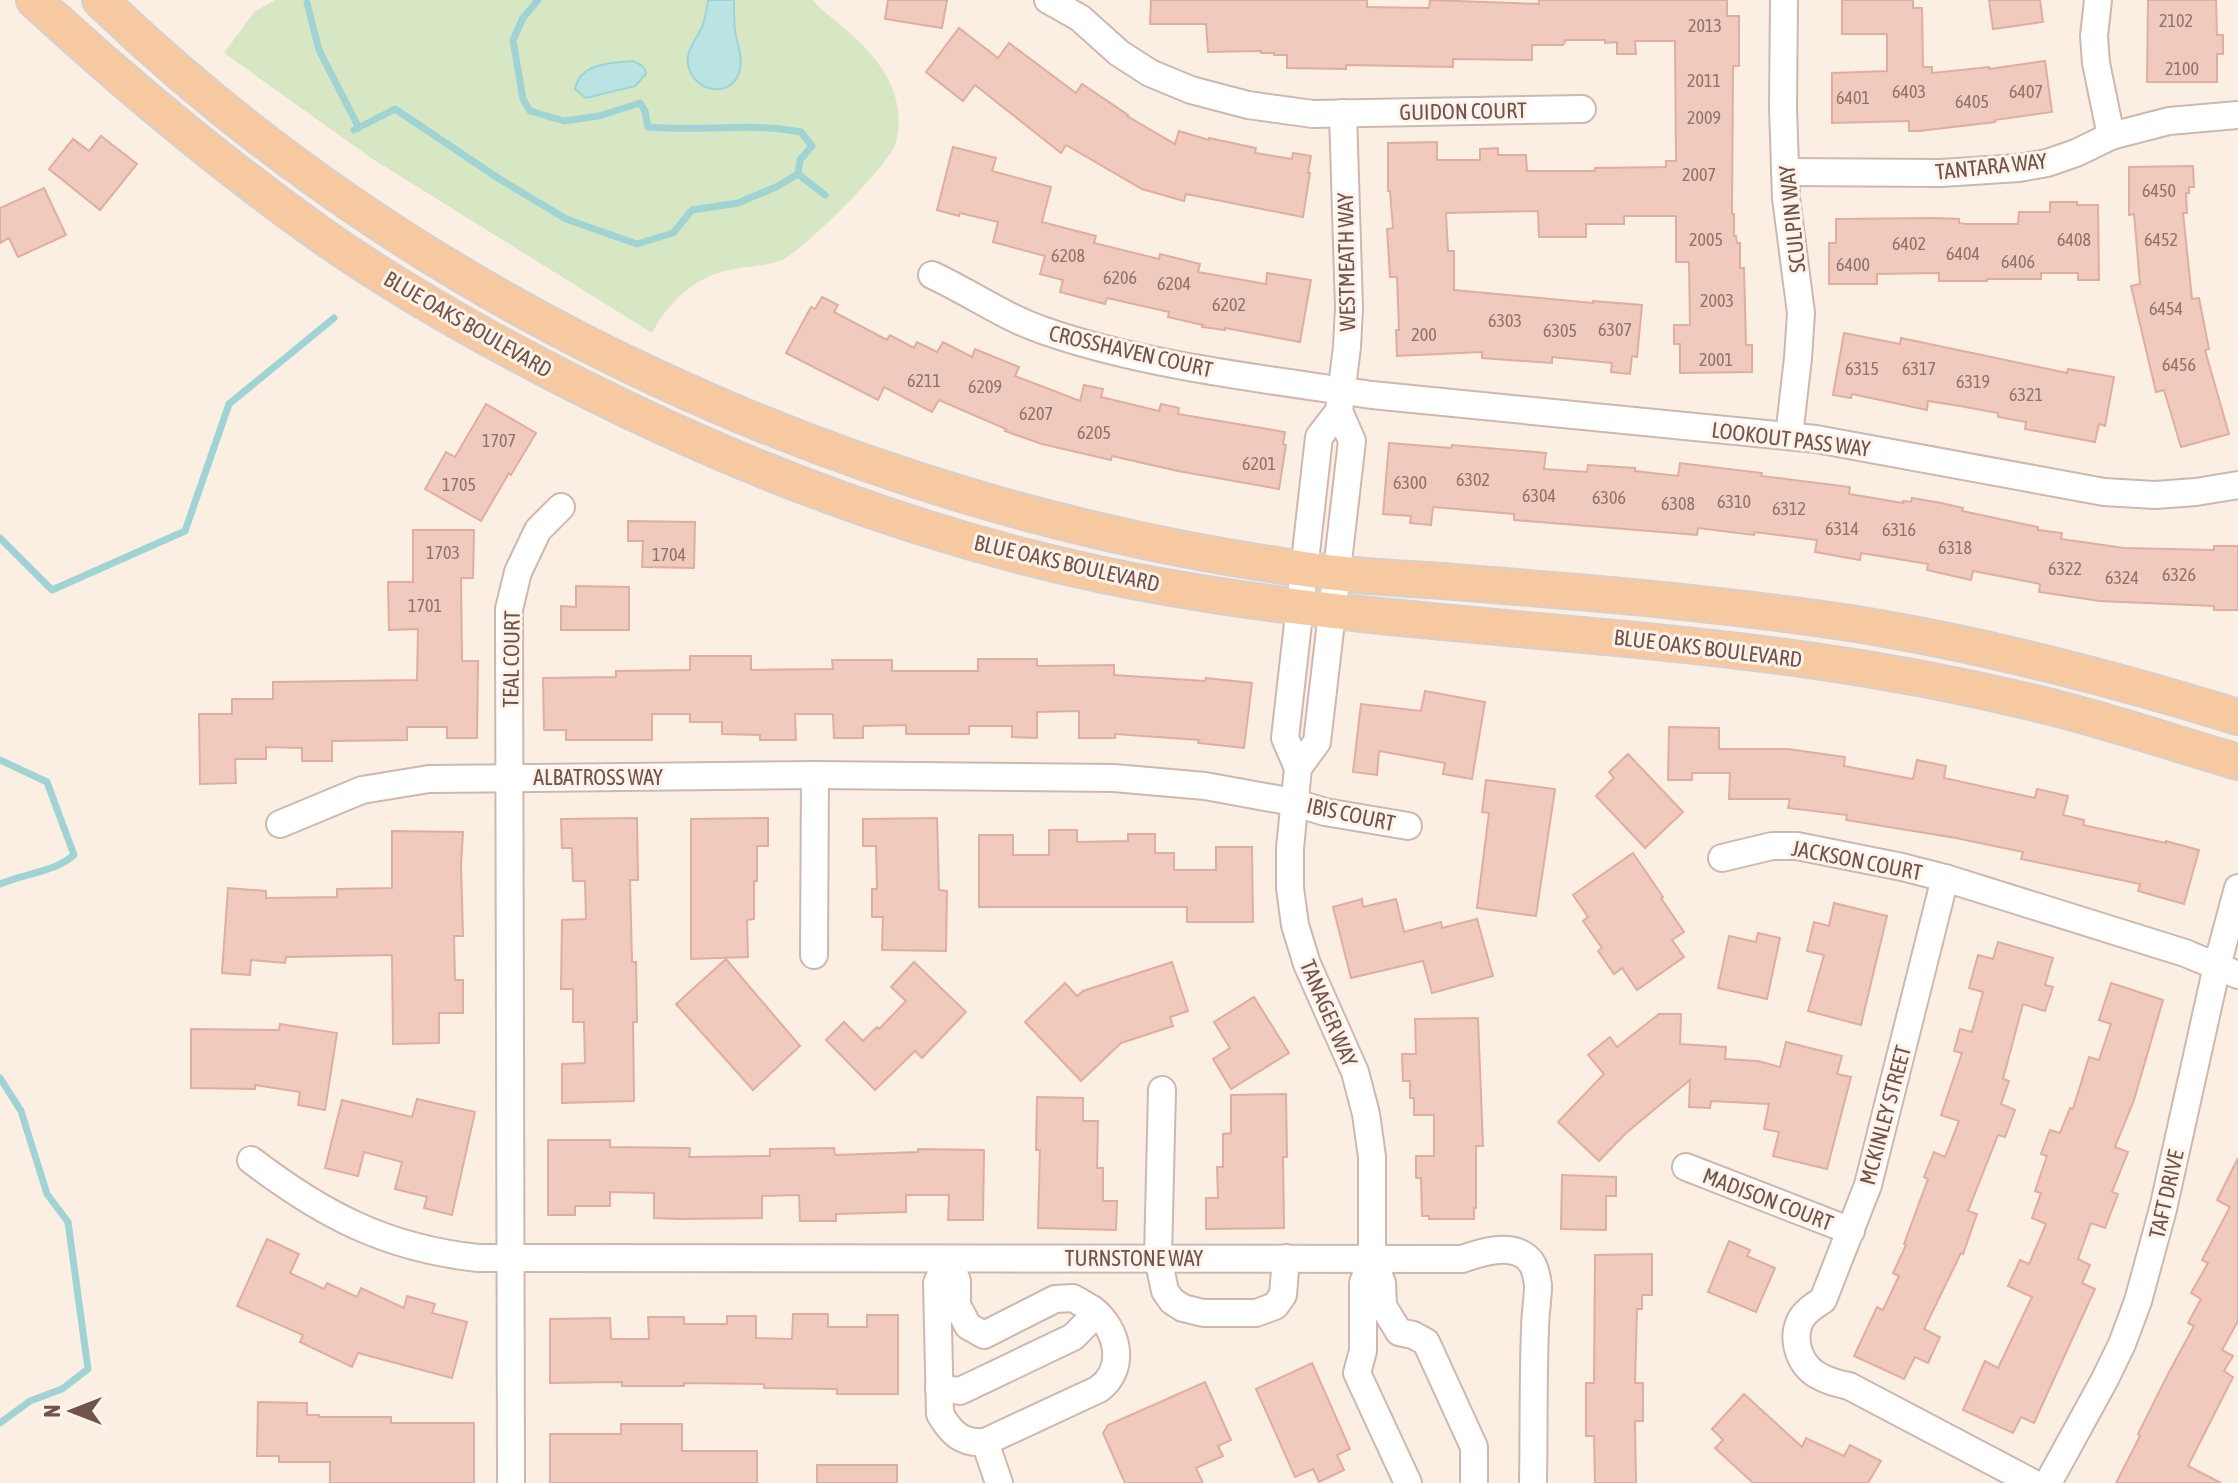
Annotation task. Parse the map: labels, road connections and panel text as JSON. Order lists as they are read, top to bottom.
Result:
{
  "streets": {
    "main road": ["BLUE OAKS BOULEVARD"],
    "street": [
      "GUIDON COURT",
      "TANTARA WAY",
      "SCULPIN WAY",
      "WESTMEATH WAY",
      "CROSSHAVEN COURT",
      "LOOKOUT PASS WAY",
      "TEAL COURT",
      "ALBATROSS WAY",
      "IBIS COURT",
      "JACKSON COURT",
      "TANAGER WAY",
      "MCKINLEY STREET",
      "TAFT DRIVE",
      "MADISON COURT",
      "TURNSTONE WAY"
    ]
  },
  "crossings": [
    ["GUIDON COURT", "WESTMEATH WAY"],
    ["TANTARA WAY", "SCULPIN WAY"],
    ["SCULPIN WAY", "LOOKOUT PASS WAY"],
    ["WESTMEATH WAY", "BLUE OAKS BOULEVARD"],
    ["WESTMEATH WAY", "CROSSHAVEN COURT"],
    ["WESTMEATH WAY", "LOOKOUT PASS WAY"],
    ["WESTMEATH WAY", "TANAGER WAY"],
    ["BLUE OAKS BOULEVARD", "TANAGER WAY"],
    ["CROSSHAVEN COURT", "LOOKOUT PASS WAY"],
    ["TEAL COURT", "ALBATROSS WAY"],
    ["ALBATROSS WAY", "IBIS COURT"],
    ["ALBATROSS WAY", "TANAGER WAY"],
    ["ALBATROSS WAY", "TURNSTONE WAY"],
    ["IBIS COURT", "TANAGER WAY"],
    ["JACKSON COURT", "MCKINLEY STREET"],
    ["TANAGER WAY", "TURNSTONE WAY"],
    ["MCKINLEY STREET", "MADISON COURT"]
  ],
  "house_numbers": [
    "2102",
    "2013",
    "2100",
    "2011",
    "6403",
    "6407",
    "6401",
    "6405",
    "2009",
    "2007",
    "6450",
    "2005",
    "6408",
    "6452",
    "6402",
    "6404",
    "6208",
    "6406",
    "6400",
    "6206",
    "6204",
    "2003",
    "6202",
    "6454",
    "6303",
    "6307",
    "6305",
    "200",
    "2001",
    "6456",
    "6315",
    "6317",
    "6211",
    "6319",
    "6209",
    "6321",
    "6207",
    "6205",
    "1707",
    "6201",
    "6302",
    "6300",
    "1705",
    "6304",
    "6306",
    "6310",
    "6308",
    "6312",
    "6314",
    "6316",
    "6318",
    "1703",
    "1704",
    "6322",
    "6326",
    "6324",
    "1701"
  ],
  "north": "left"
}
